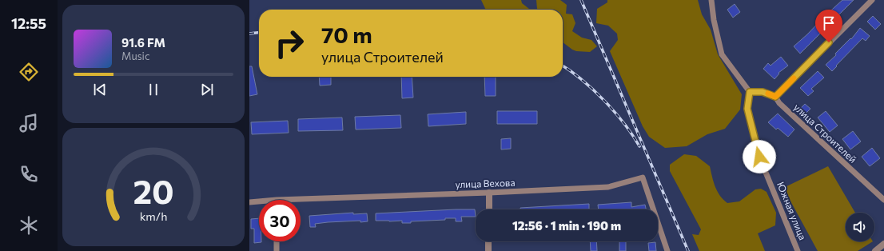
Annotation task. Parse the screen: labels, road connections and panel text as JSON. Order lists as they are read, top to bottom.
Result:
{
  "streets": {
    "street": ["улица Строителей", "улица Вехова", "Южная улица"]
  },
  "page": {
    "tabs": "12:55",
    "turn": ["70 m", "улица Строителей"],
    "song": ["91.6 FM", "Music"],
    "limit": "30",
    "trip": "12:56 · 1 min · 190 m",
    "gauge": ["20", "km/h"]
  }
}
